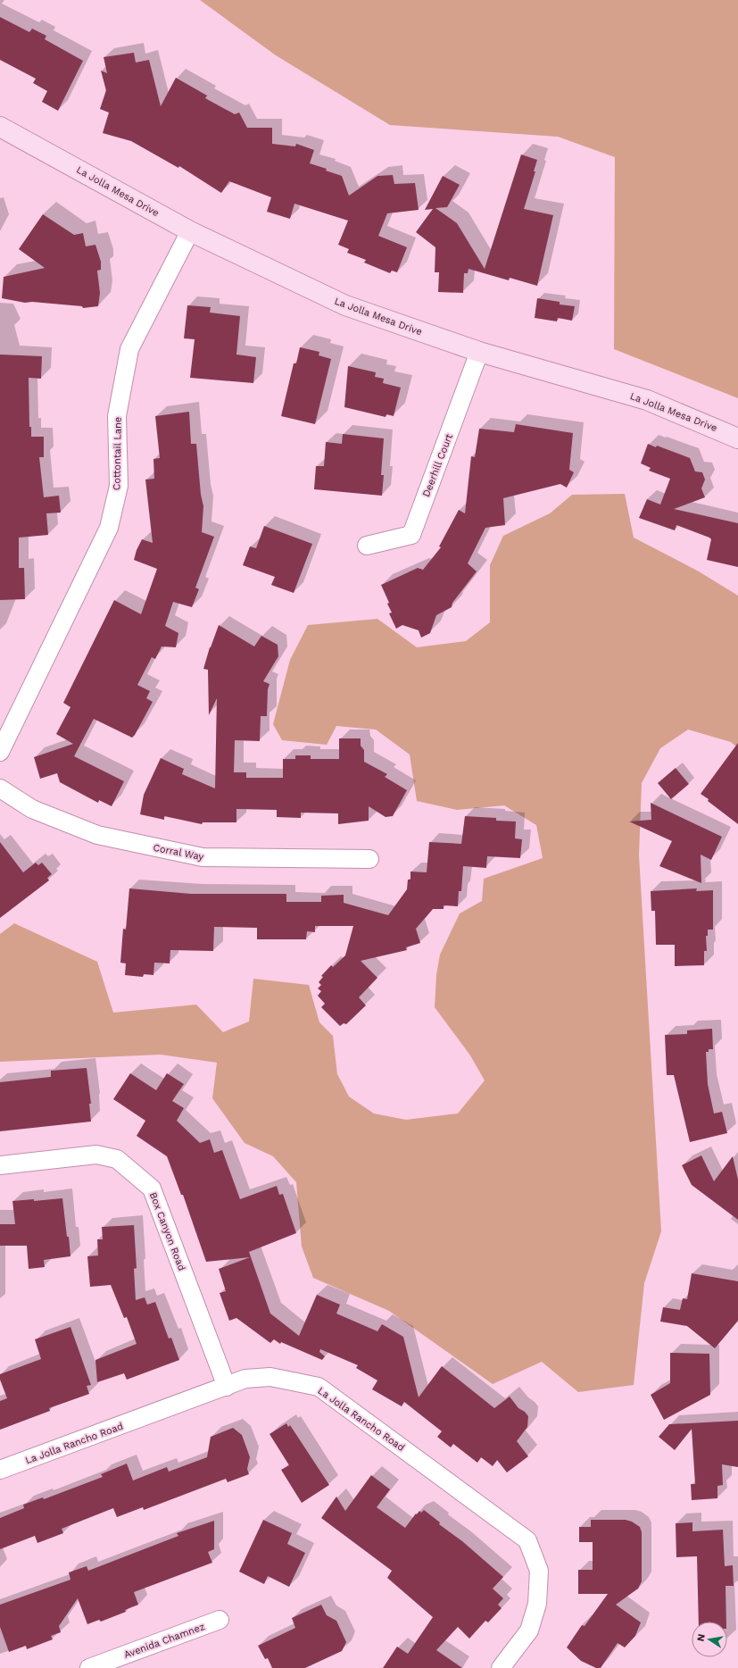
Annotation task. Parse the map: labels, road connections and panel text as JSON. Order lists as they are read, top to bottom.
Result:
{
  "streets": {
    "street": [
      "La Jolla Mesa Drive",
      "Cottontail Lane",
      "Deerhill Court",
      "Corral Way",
      "Box Canyon Road",
      "La Jolla Rancho Road",
      "Avenida Chamnez"
    ]
  },
  "crossings": [
    ["La Jolla Mesa Drive", "Cottontail Lane"],
    ["La Jolla Mesa Drive", "Deerhill Court"],
    ["Box Canyon Road", "La Jolla Rancho Road"]
  ],
  "north": "left"
}
